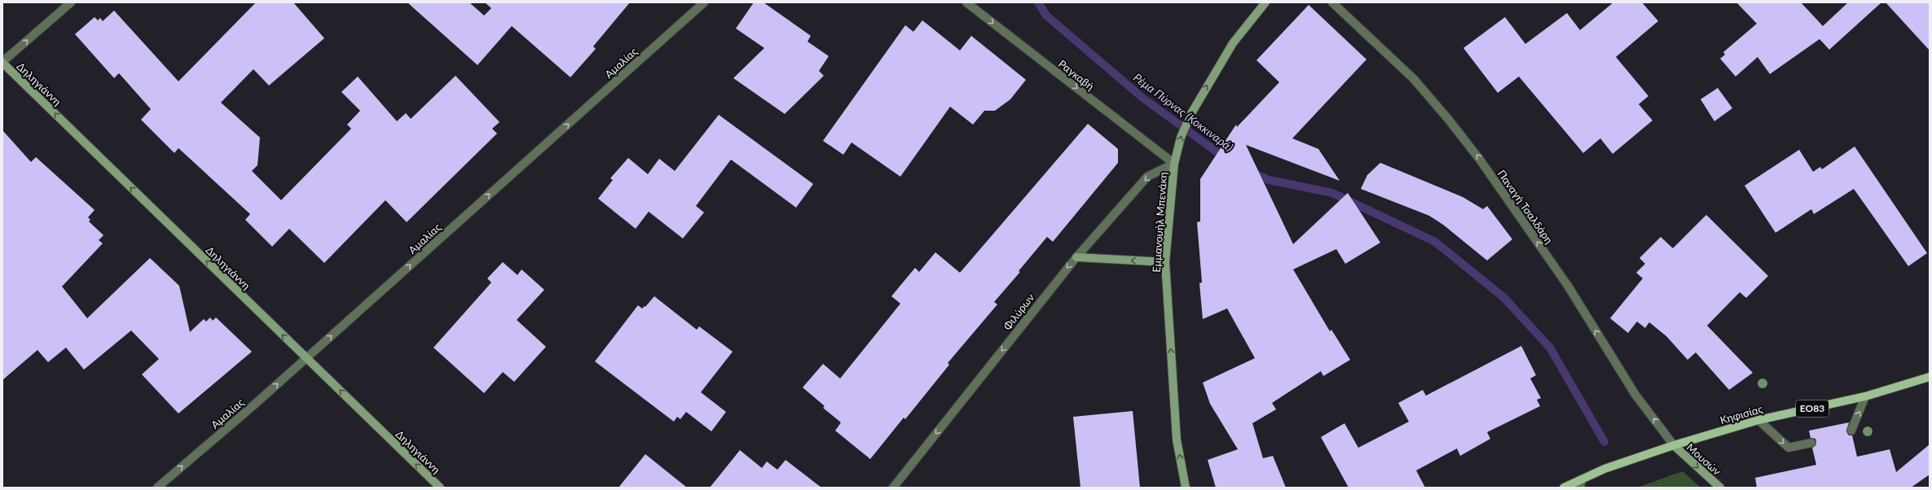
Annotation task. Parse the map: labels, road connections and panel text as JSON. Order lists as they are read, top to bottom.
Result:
{
  "streets": {
    "main road": ["ΕΟ83", "Κηφισίας"],
    "street": [
      "Αμαλίας",
      "Ραγκαβή",
      "Δηληγιάννη",
      "Παναγή Τσαλδάρη",
      "Εμμανουήλ Μπενάκη",
      "Φιλύρων",
      "Μουσών"
    ]
  },
  "crossings": [
    ["Αμαλίας", "Δηληγιάννη"],
    ["Ραγκαβή", "Εμμανουήλ Μπενάκη"],
    ["Ραγκαβή", "Φιλύρων"],
    ["Παναγή Τσαλδάρη", "Κηφισίας"],
    ["Παναγή Τσαλδάρη", "Μουσών"],
    ["Εμμανουήλ Μπενάκη", "Φιλύρων"],
    ["Κηφισίας", "Μουσών"]
  ],
  "one_way": [
    "Αμαλίας",
    "Ραγκαβή",
    "Δηληγιάννη",
    "Παναγή Τσαλδάρη",
    "Εμμανουήλ Μπενάκη",
    "Φιλύρων",
    "Μουσών"
  ],
  "water": ["Ρέμα Πύρνας (Κοκκιναρά)"]
}
